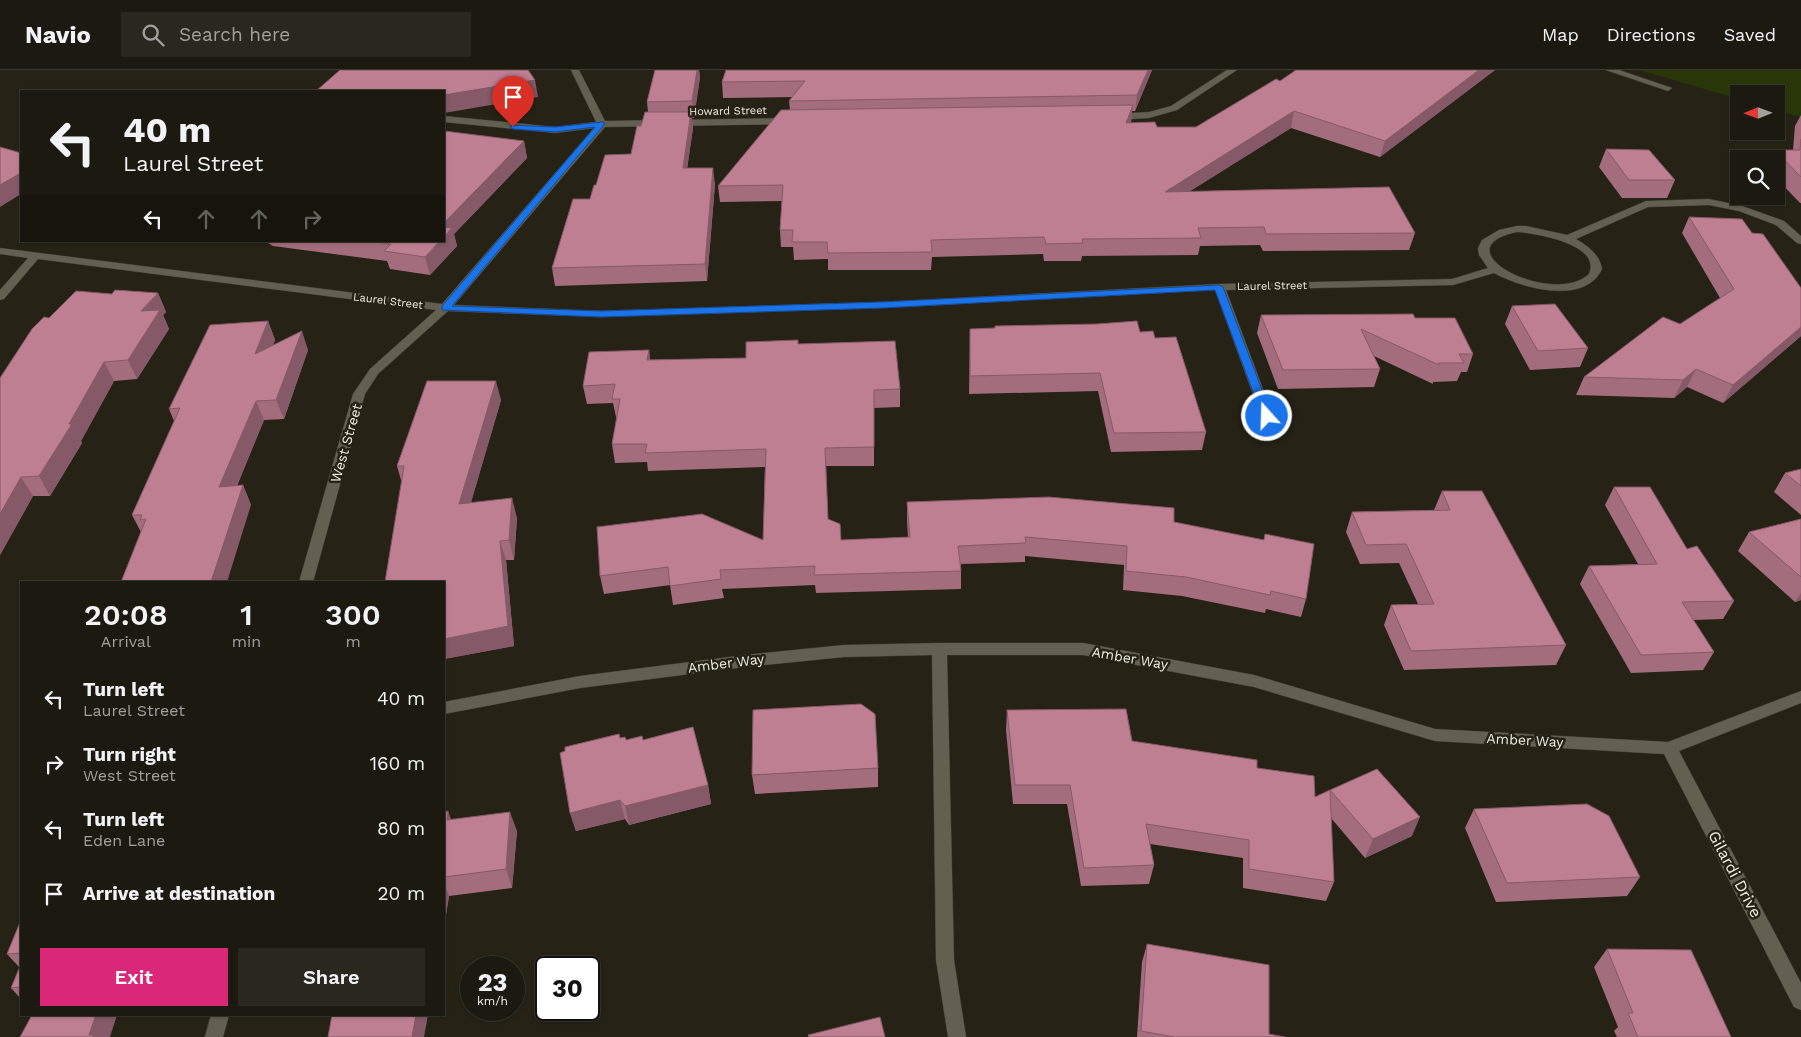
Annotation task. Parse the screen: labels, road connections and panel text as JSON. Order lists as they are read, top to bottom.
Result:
{
  "streets": {
    "street": [
      "Howard Street",
      "Laurel Street",
      "West Street",
      "Amber Way",
      "Gilardi Drive"
    ]
  },
  "crossings": [
    ["Howard Street", "West Street"],
    ["Laurel Street", "West Street"],
    ["Amber Way", "Gilardi Drive"]
  ],
  "north": "left",
  "page": {
    "header": "Navio",
    "search": "Search here",
    "nav": ["Map", "Directions", "Saved"],
    "turn": ["40 m", "Laurel Street"],
    "eta": [
      "20:08",
      "Arrival",
      "1",
      "min",
      "300",
      "m"
    ],
    "list": [
      {
        "name": "Turn left",
        "note": "Laurel Street",
        "value": "40 m"
      },
      {
        "name": "Turn right",
        "note": "West Street",
        "value": "160 m"
      },
      {
        "name": "Turn left",
        "note": "Eden Lane",
        "value": "80 m"
      },
      {
        "name": "Arrive at destination",
        "value": "20 m"
      }
    ],
    "buttons": ["Exit", "Share"],
    "speed": "23 km/h",
    "limit": "30"
  }
}
